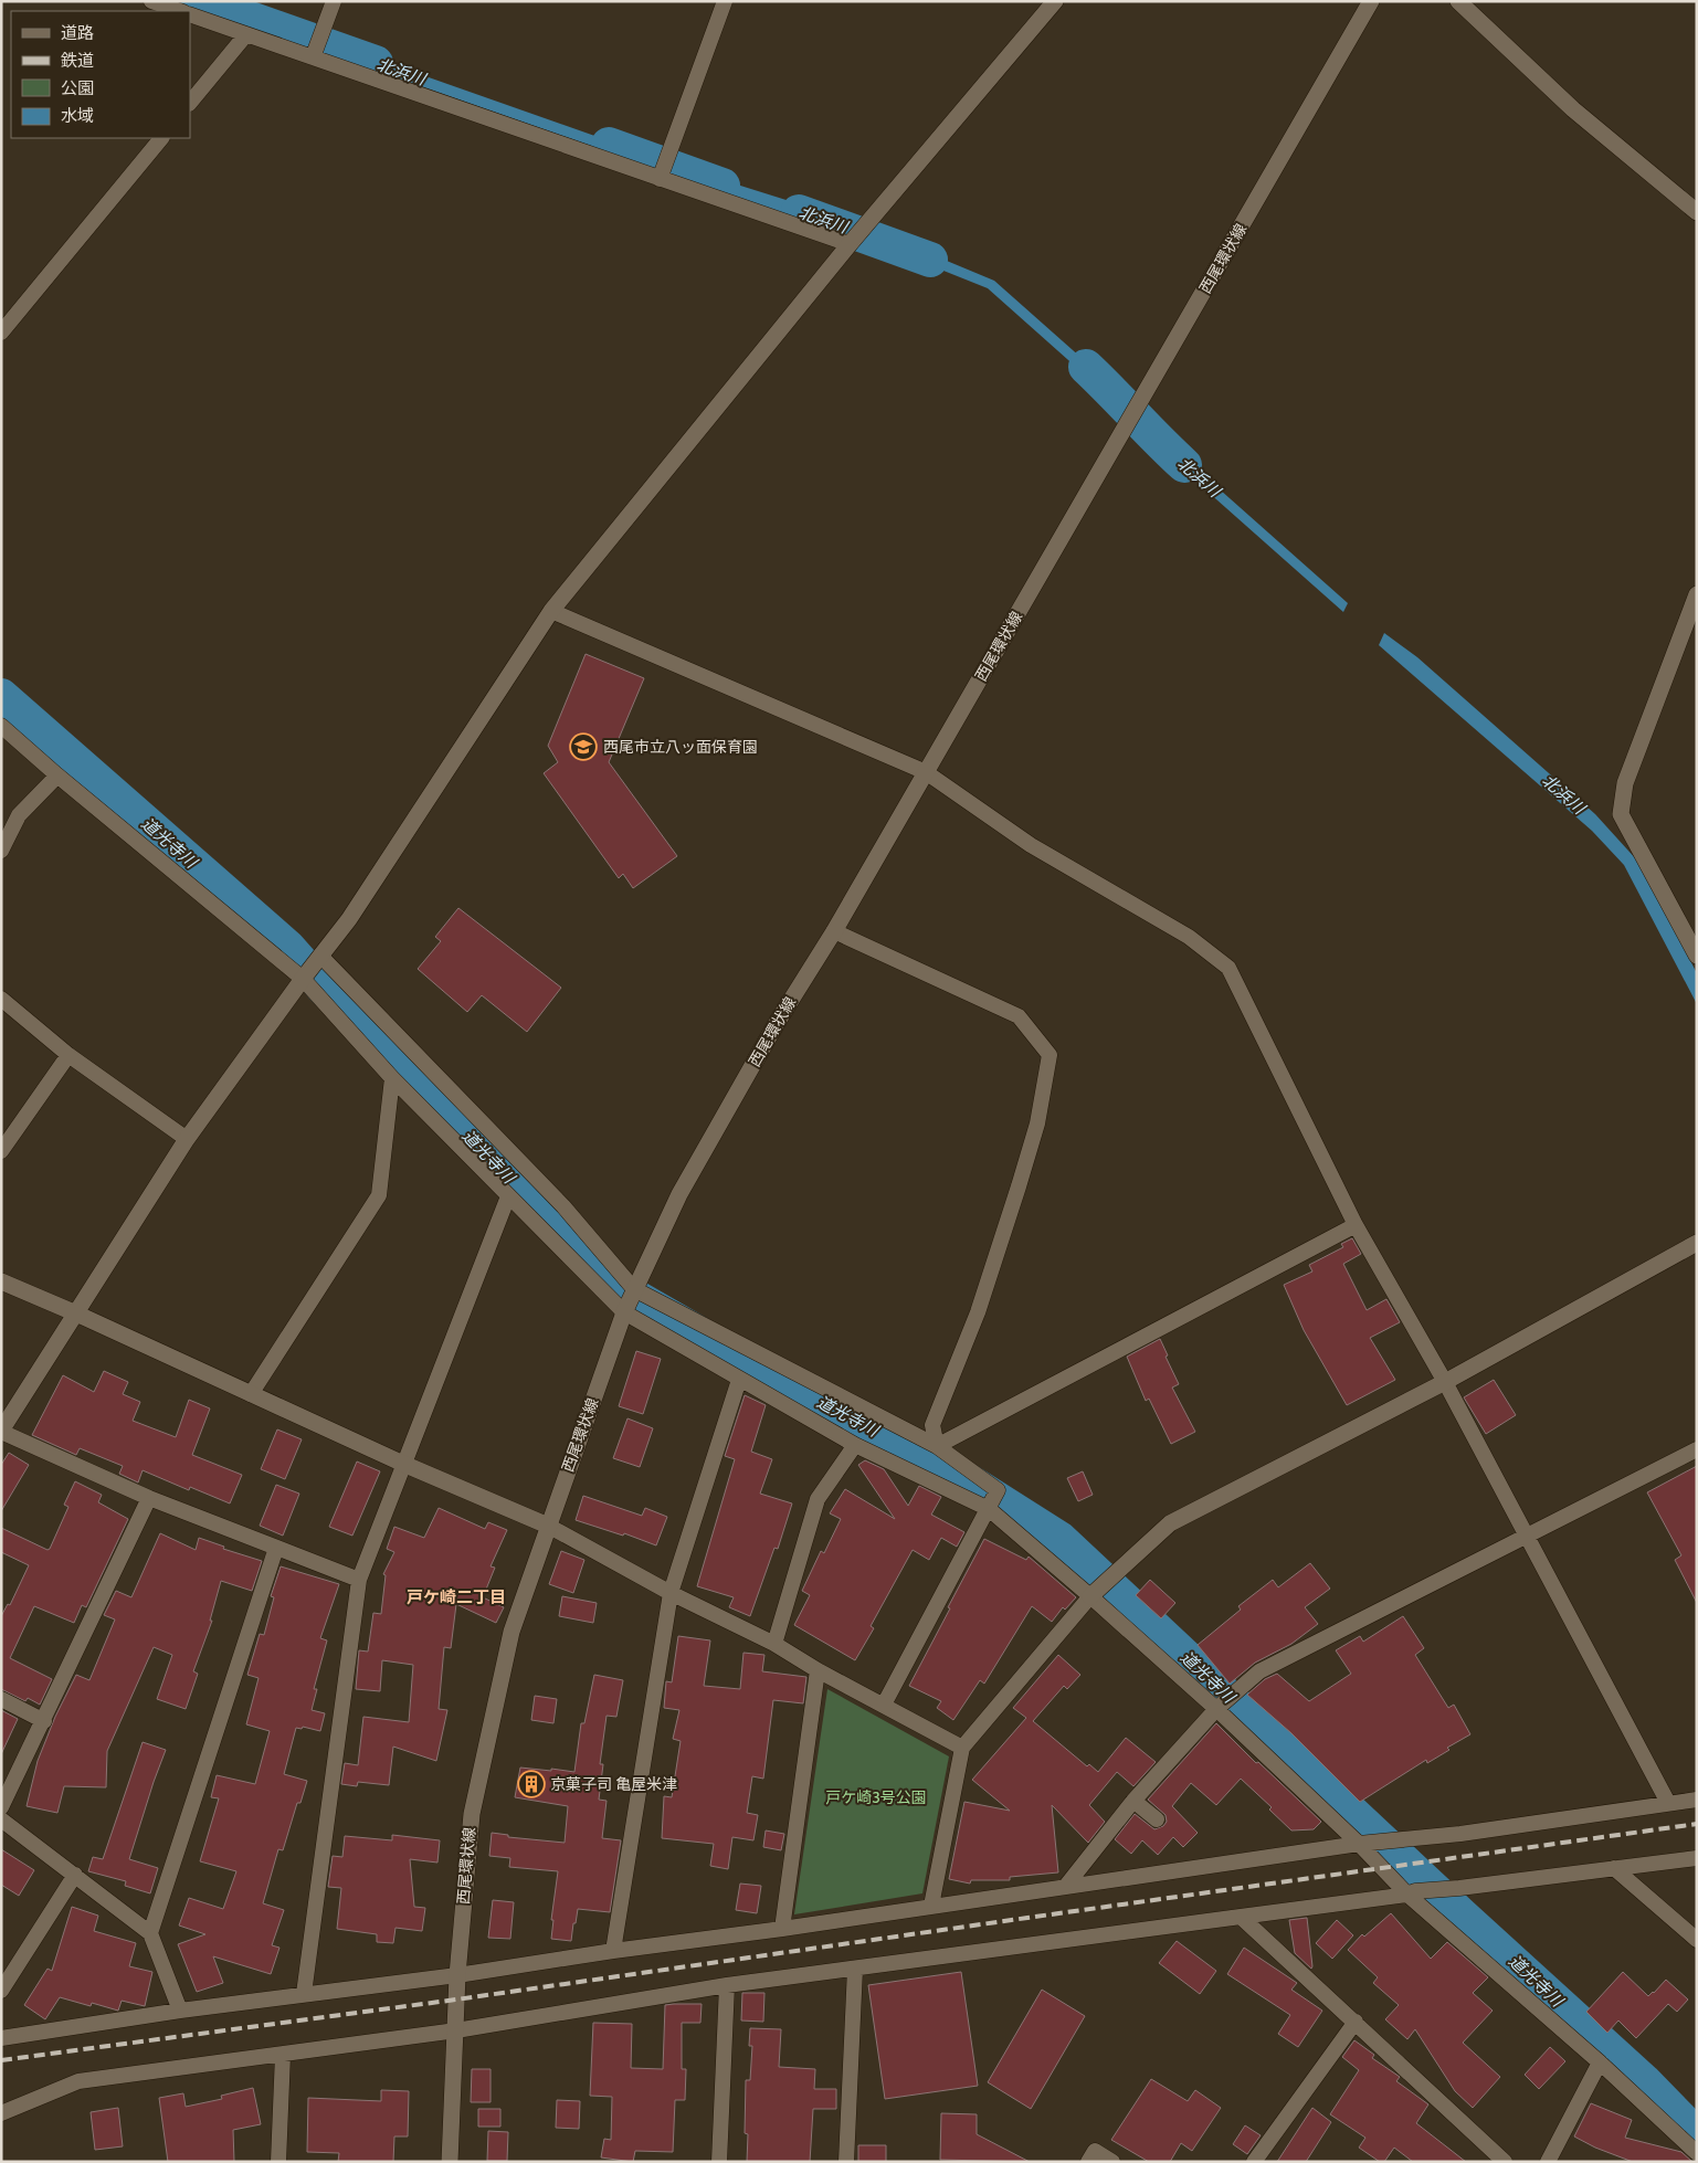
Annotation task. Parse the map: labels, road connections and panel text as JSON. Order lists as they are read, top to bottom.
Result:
{
  "streets": {
    "street": ["西尾環状線"]
  },
  "districts": ["戸ケ崎二丁目"],
  "water": ["北浜川", "道光寺川"],
  "parks": ["戸ケ崎3号公園"],
  "places": {
    "school or university": ["西尾市立八ッ面保育園"],
    "building": ["京菓子司 亀屋米津"]
  },
  "legend": [
    "道路",
    "鉄道",
    "公園",
    "水域"
  ]
}
